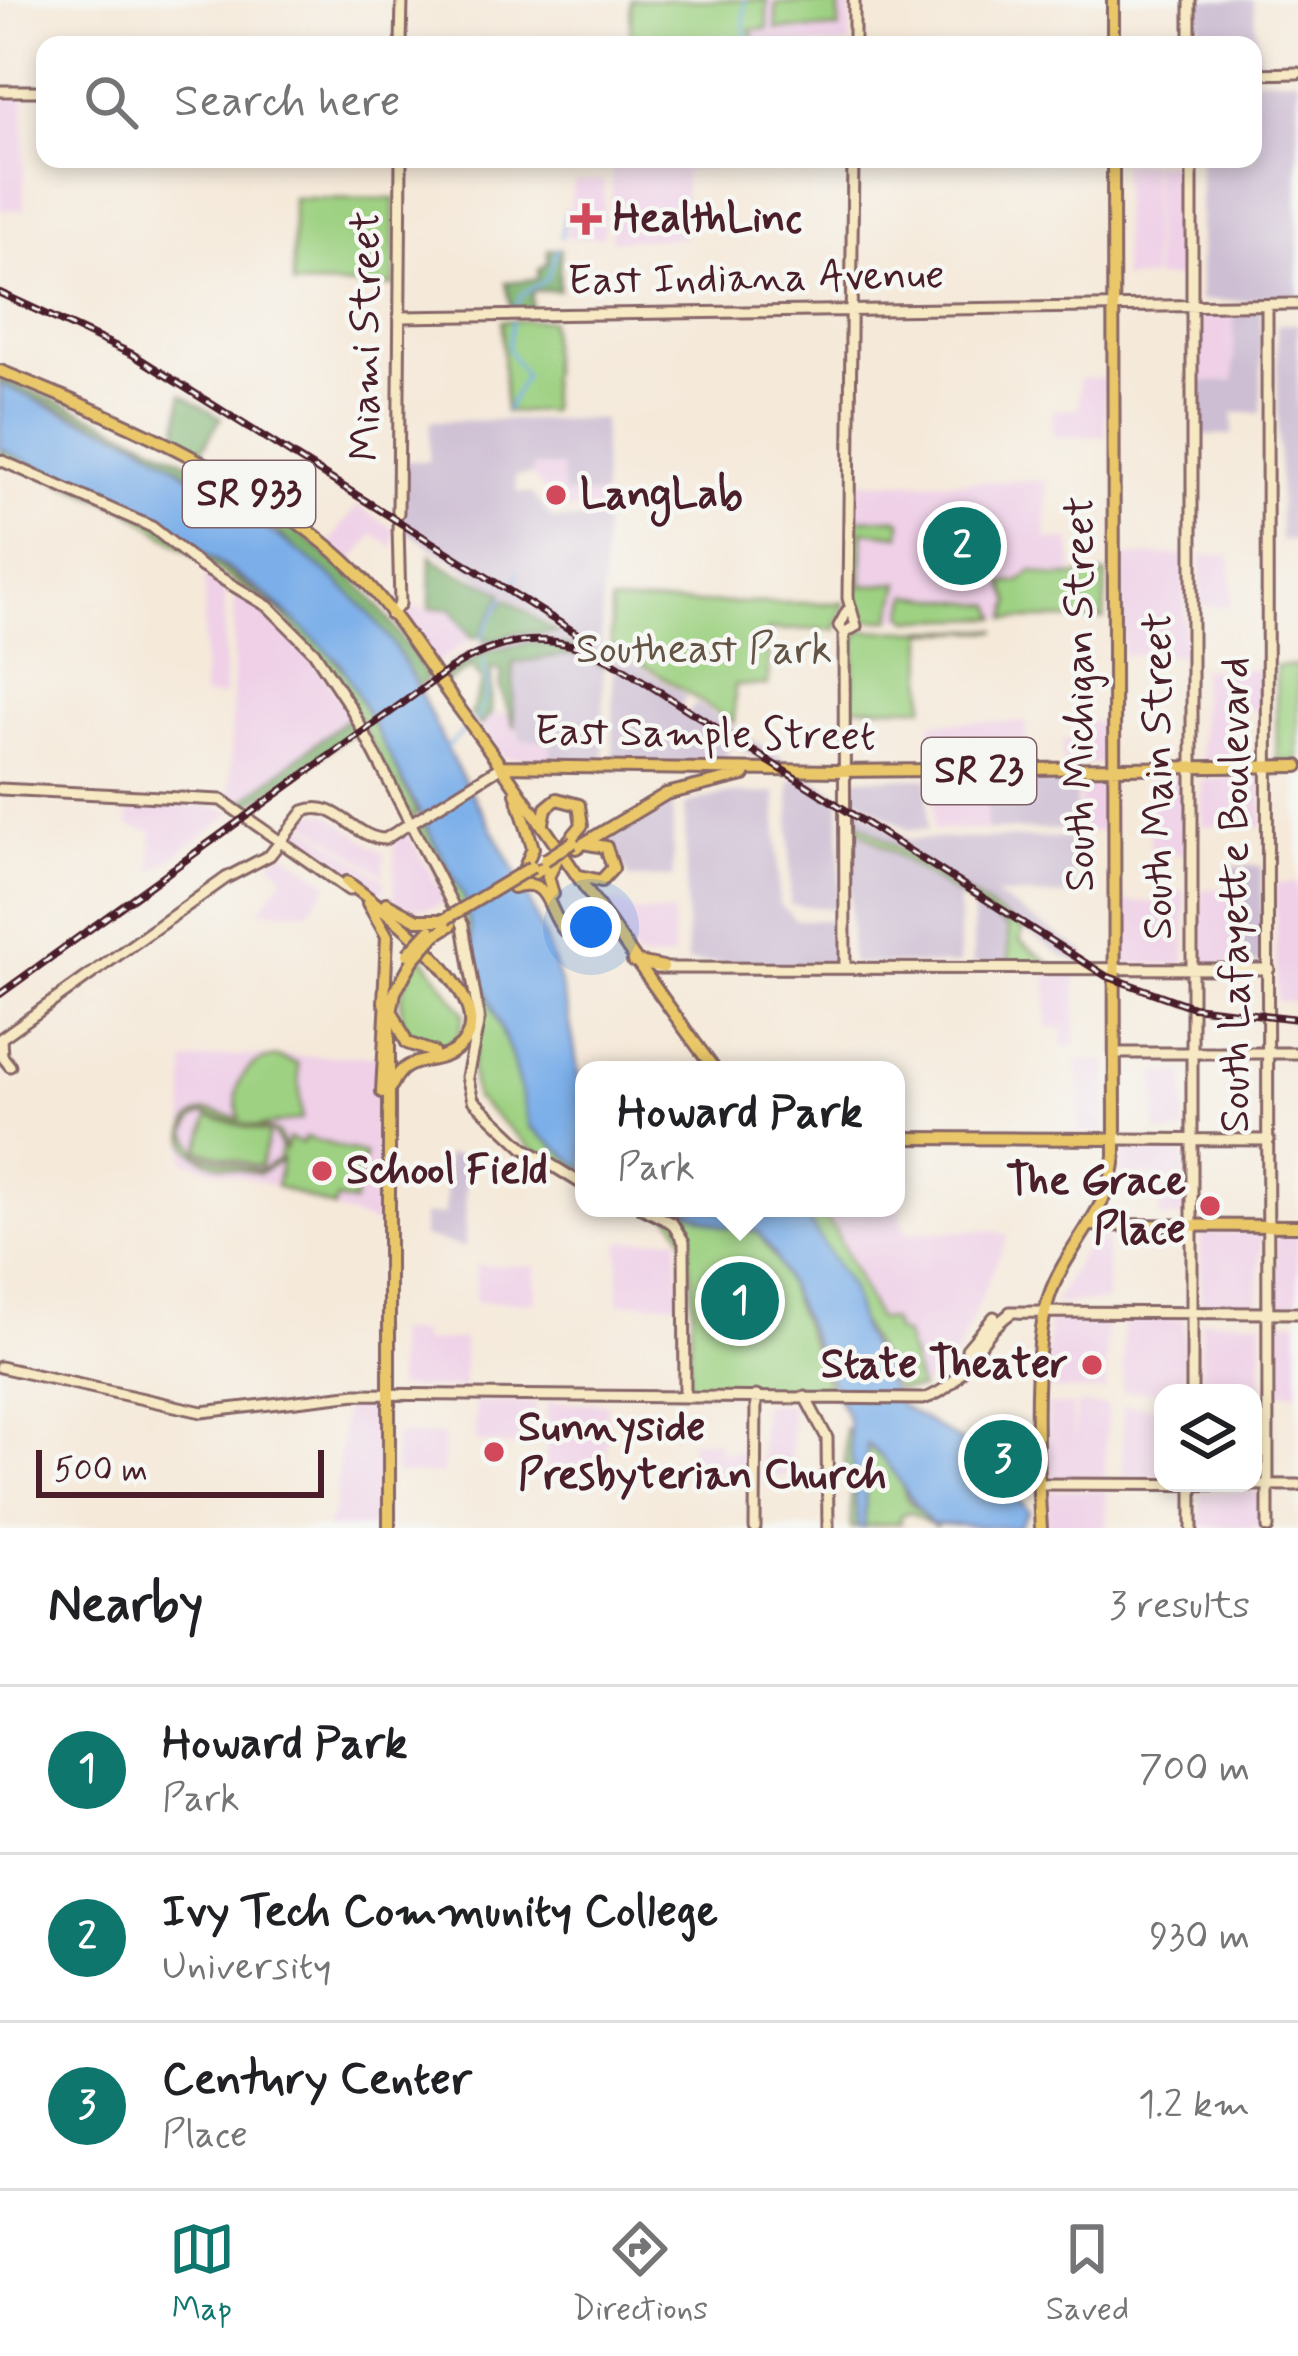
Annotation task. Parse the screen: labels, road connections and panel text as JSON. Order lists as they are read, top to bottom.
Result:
{
  "streets": {
    "main road": [
      "SR 933",
      "South Michigan Street",
      "East Sample Street",
      "SR 23"
    ],
    "street": [
      "East Indiana Avenue",
      "Miami Street",
      "South Main Street",
      "South Lafayette Boulevard"
    ]
  },
  "crossings": [
    ["East Indiana Avenue", "Miami Street"],
    ["East Indiana Avenue", "South Michigan Street"],
    ["East Indiana Avenue", "South Main Street"],
    ["East Indiana Avenue", "South Lafayette Boulevard"],
    ["SR 933", "East Sample Street"],
    ["South Michigan Street", "East Sample Street"],
    ["South Michigan Street", "SR 23"],
    ["East Sample Street", "SR 23"],
    ["SR 23", "South Main Street"],
    ["SR 23", "South Lafayette Boulevard"]
  ],
  "parks": ["Southeast Park"],
  "places": {
    "health": ["HealthLinc"],
    "other": [
      "LangLab",
      "School Field",
      "The Grace Place",
      "State Theater",
      "Sunnyside Presbyterian Church"
    ]
  },
  "scale_bar": "500 m",
  "page": {
    "search": "Search here",
    "pins": ["2", "1", "3"],
    "popup": ["Howard Park", "Park"],
    "scale": "500 m",
    "heading": ["Nearby", "3 results"],
    "list": [
      {
        "mark": "1",
        "name": "Howard Park",
        "note": "Park",
        "value": "700 m"
      },
      {
        "mark": "2",
        "name": "Ivy Tech Community College",
        "note": "University",
        "value": "930 m"
      },
      {
        "mark": "3",
        "name": "Century Center",
        "note": "Place",
        "value": "1.2 km"
      }
    ],
    "nav": ["Map", "Directions", "Saved"]
  }
}
